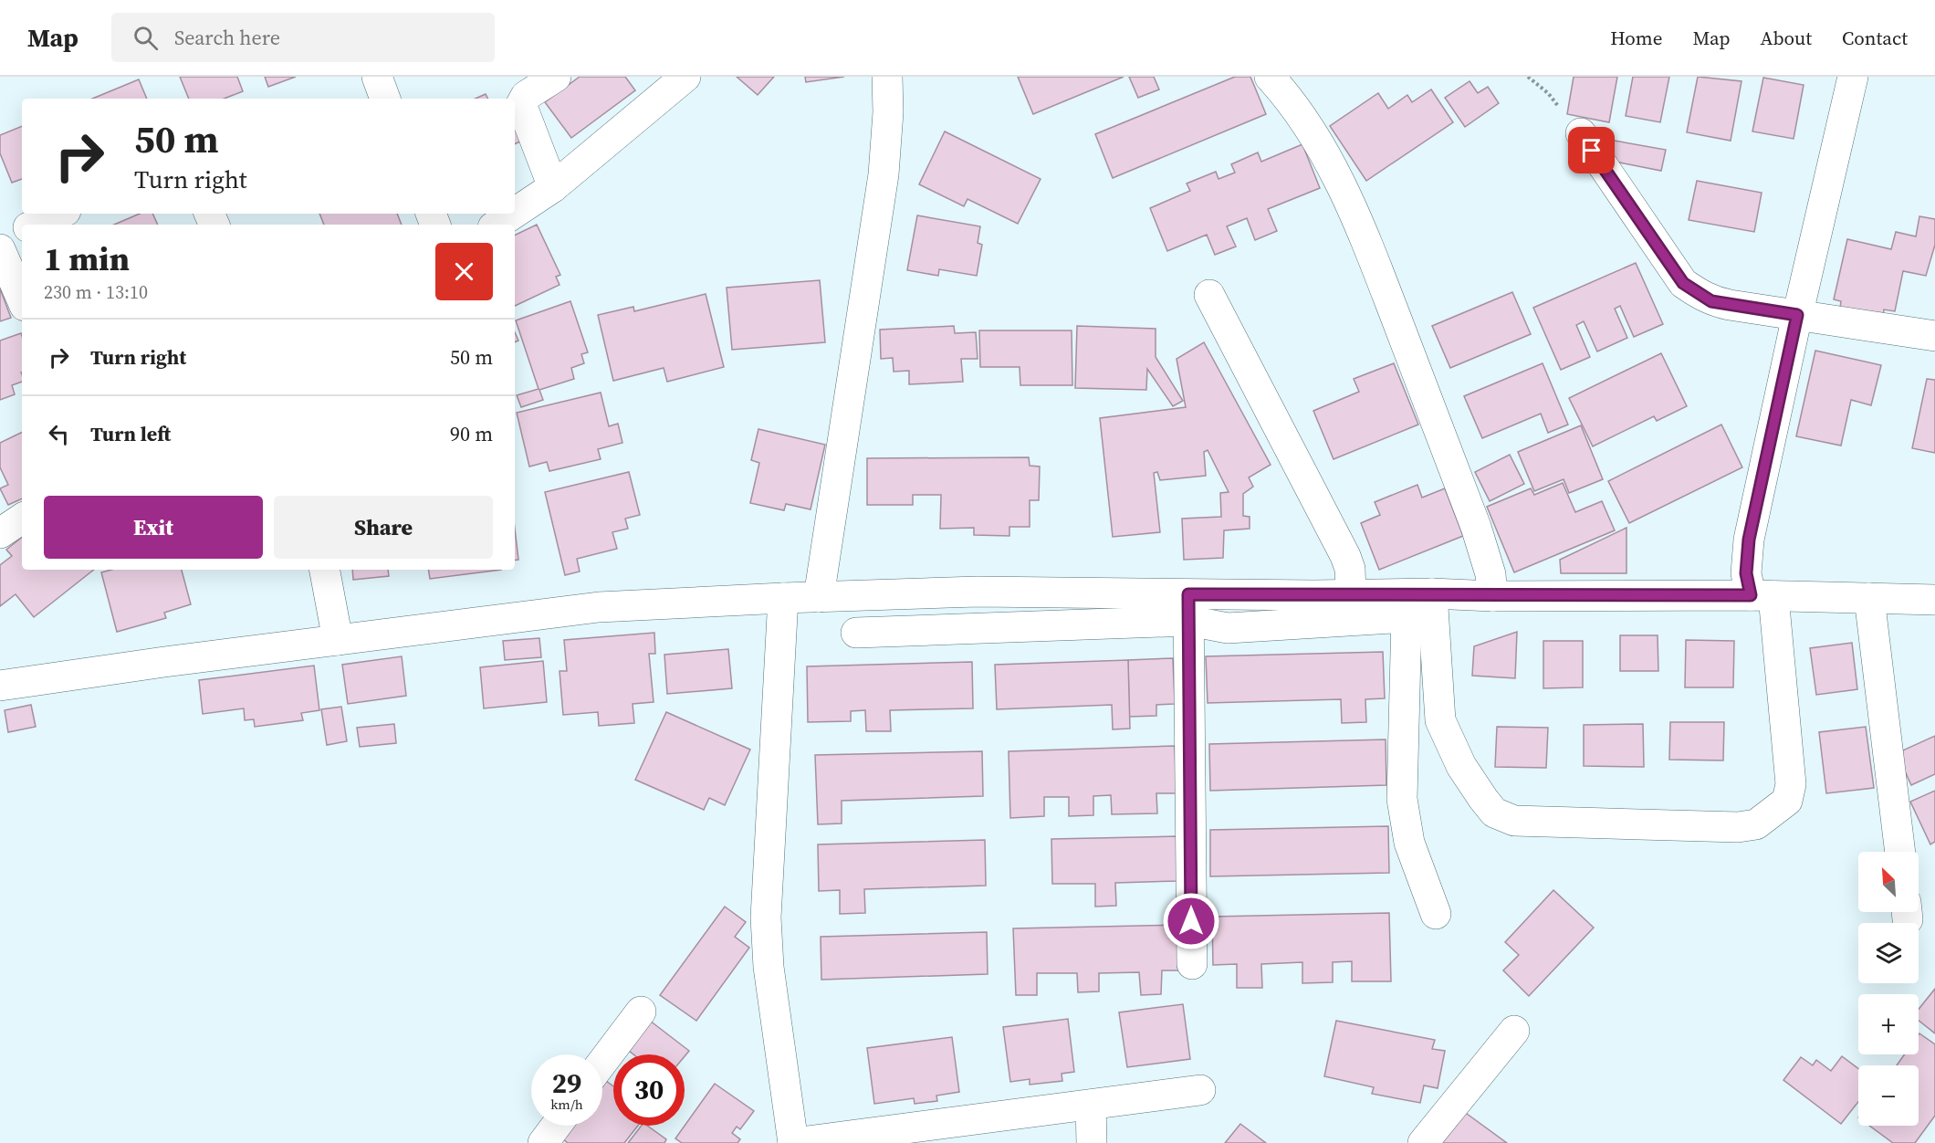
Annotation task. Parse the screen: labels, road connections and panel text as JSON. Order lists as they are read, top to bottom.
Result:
{
  "north": "top left",
  "page": {
    "header": "Map",
    "search": "Search here",
    "nav": [
      "Home",
      "Map",
      "About",
      "Contact"
    ],
    "turn": ["50 m", "Turn right"],
    "heading": ["1 min", "230 m · 13:10"],
    "list": [
      {
        "name": "Turn right",
        "value": "50 m"
      },
      {
        "name": "Turn left",
        "value": "90 m"
      }
    ],
    "buttons": ["Exit", "Share"],
    "map_buttons": ["+", "−"],
    "speed": "29 km/h",
    "limit": "30"
  }
}
